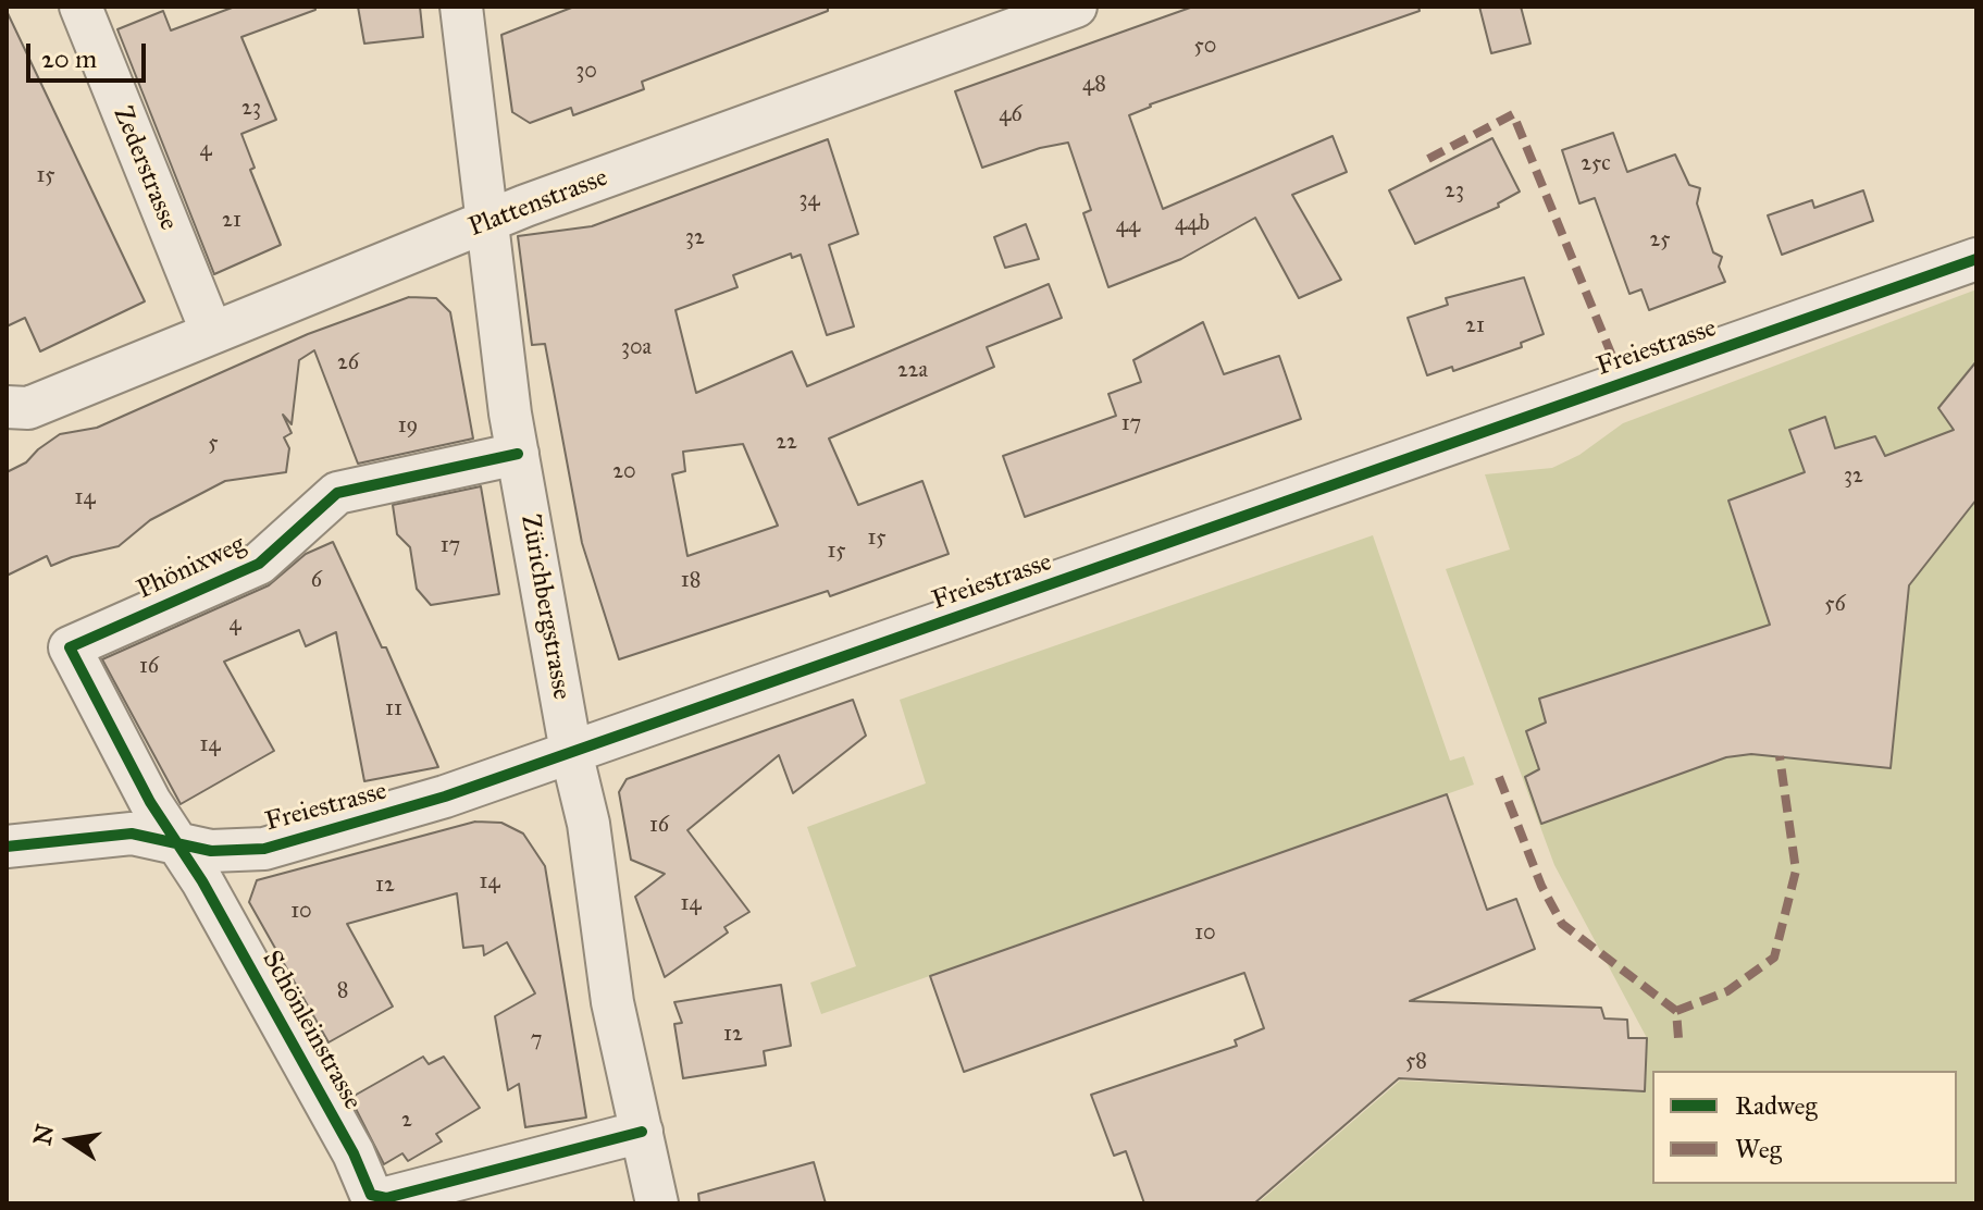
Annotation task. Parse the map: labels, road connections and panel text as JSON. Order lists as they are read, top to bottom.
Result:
{
  "streets": {
    "street": [
      "Zederstrasse",
      "Plattenstrasse",
      "Freiestrasse",
      "Phönixweg",
      "Zürichbergstrasse",
      "Schönleinstrasse"
    ]
  },
  "crossings": [
    ["Zederstrasse", "Plattenstrasse"],
    ["Plattenstrasse", "Zürichbergstrasse"],
    ["Freiestrasse", "Zürichbergstrasse"],
    ["Freiestrasse", "Schönleinstrasse"],
    ["Phönixweg", "Zürichbergstrasse"],
    ["Phönixweg", "Schönleinstrasse"],
    ["Zürichbergstrasse", "Schönleinstrasse"]
  ],
  "house_numbers": [
    "50",
    "30",
    "48",
    "23",
    "46",
    "4",
    "25c",
    "15",
    "23",
    "34",
    "21",
    "44b",
    "44",
    "32",
    "25",
    "21",
    "30a",
    "26",
    "22a",
    "17",
    "19",
    "22",
    "5",
    "20",
    "32",
    "14",
    "15",
    "17",
    "15",
    "6",
    "18",
    "56",
    "4",
    "16",
    "11",
    "14",
    "16",
    "14",
    "12",
    "14",
    "10",
    "10",
    "8",
    "12",
    "7",
    "58",
    "2"
  ],
  "legend": ["Radweg", "Weg"],
  "scale_bar": "20 m",
  "north": "left"
}
